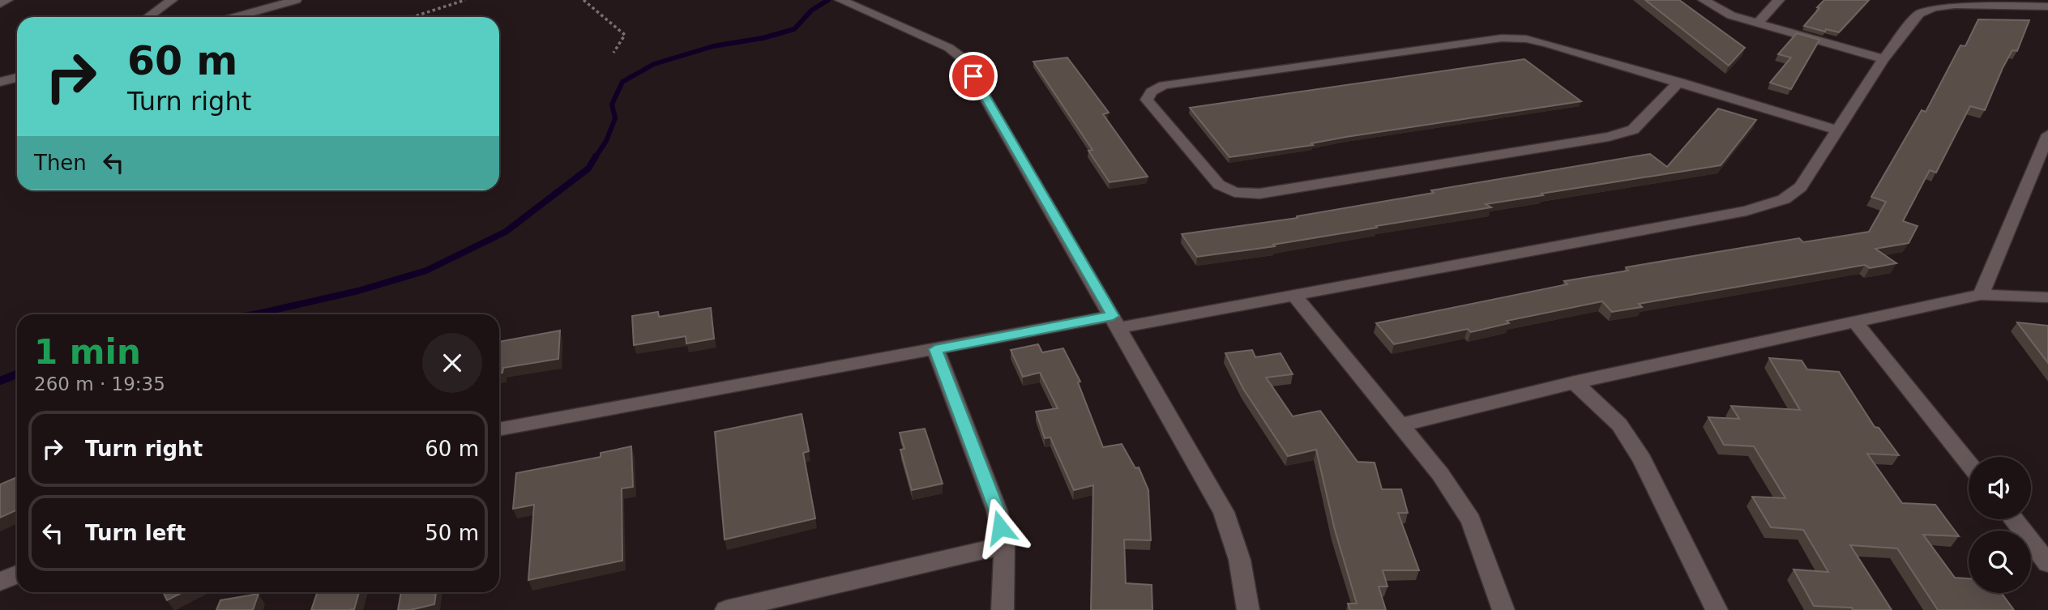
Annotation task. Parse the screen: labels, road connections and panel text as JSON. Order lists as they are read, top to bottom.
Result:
{
  "page": {
    "turn": ["60 m", "Turn right"],
    "then": "Then",
    "heading": ["1 min", "260 m · 19:35"],
    "list": [
      {
        "name": "Turn right",
        "value": "60 m"
      },
      {
        "name": "Turn left",
        "value": "50 m"
      }
    ]
  }
}
